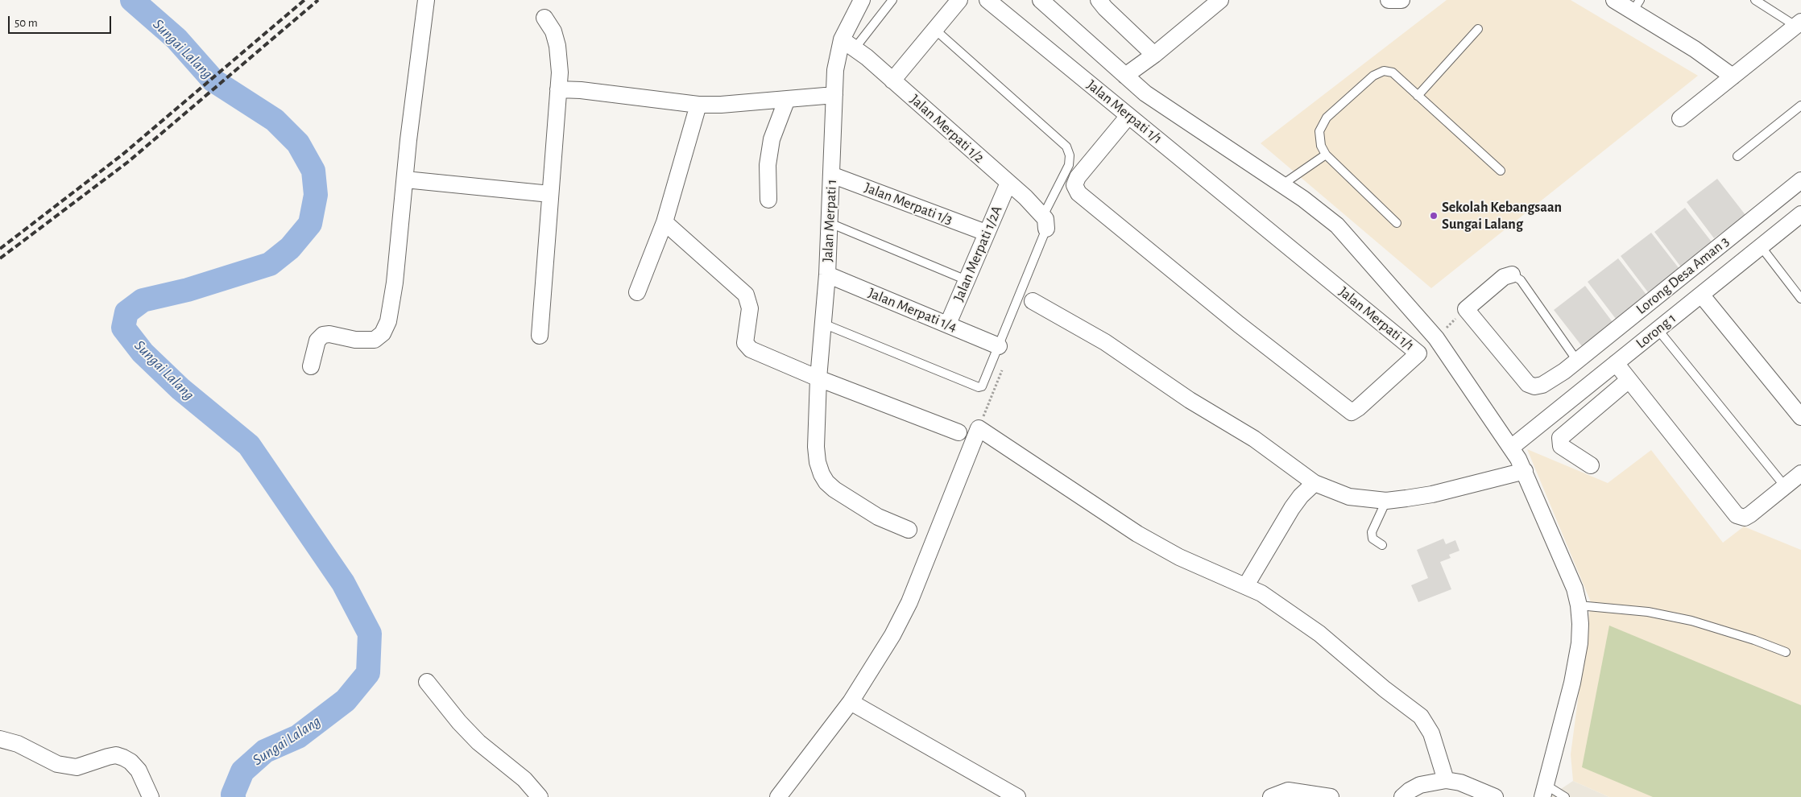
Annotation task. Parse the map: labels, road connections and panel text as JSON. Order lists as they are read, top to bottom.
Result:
{
  "streets": {
    "street": [
      "Jalan Merpati 1/1",
      "Jalan Merpati 1/2",
      "Jalan Merpati 1/3",
      "Jalan Merpati 1",
      "Jalan Merpati 1/2A",
      "Lorong Desa Aman 3",
      "Jalan Merpati 1/4",
      "Lorong 1"
    ]
  },
  "crossings": [
    ["Jalan Merpati 1/2", "Jalan Merpati 1"],
    ["Jalan Merpati 1/2", "Jalan Merpati 1/2A"],
    ["Jalan Merpati 1/3", "Jalan Merpati 1"],
    ["Jalan Merpati 1/3", "Jalan Merpati 1/2A"],
    ["Jalan Merpati 1", "Jalan Merpati 1/4"],
    ["Jalan Merpati 1/2A", "Jalan Merpati 1/4"]
  ],
  "water": ["Sungai Lalang"],
  "places": ["Sekolah Kebangsaan Sungai Lalang"],
  "scale_bar": "50 m"
}
